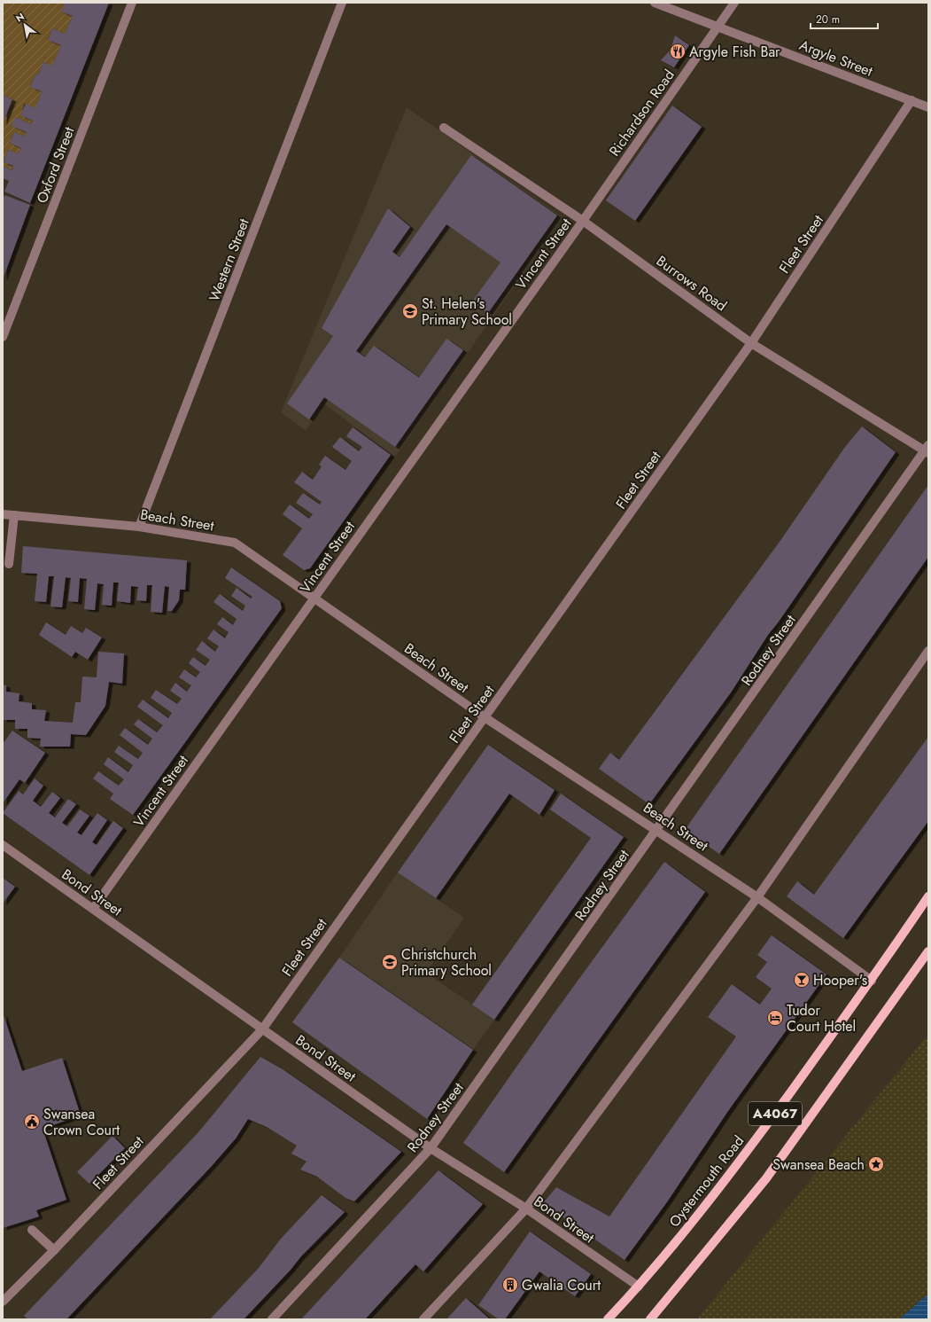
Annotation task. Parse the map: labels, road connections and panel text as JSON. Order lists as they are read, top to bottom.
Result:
{
  "streets": {
    "main road": ["A4067", "Oystermouth Road"],
    "street": [
      "Argyle Street",
      "Richardson Road",
      "Oxford Street",
      "Fleet Street",
      "Vincent Street",
      "Western Street",
      "Burrows Road",
      "Beach Street",
      "Rodney Street",
      "Bond Street"
    ]
  },
  "crossings": [
    ["Argyle Street", "Richardson Road"],
    ["Argyle Street", "Fleet Street"],
    ["Richardson Road", "Vincent Street"],
    ["Richardson Road", "Burrows Road"],
    ["Fleet Street", "Burrows Road"],
    ["Fleet Street", "Beach Street"],
    ["Fleet Street", "Bond Street"],
    ["Vincent Street", "Burrows Road"],
    ["Vincent Street", "Beach Street"],
    ["Vincent Street", "Bond Street"],
    ["Western Street", "Beach Street"],
    ["Burrows Road", "Rodney Street"],
    ["Beach Street", "Rodney Street"],
    ["Beach Street", "Oystermouth Road"],
    ["Rodney Street", "Bond Street"],
    ["Bond Street", "Oystermouth Road"]
  ],
  "places": {
    "restaurant": ["Argyle Fish Bar"],
    "school or university": ["St. Helen's Primary School", "Christchurch Primary School"],
    "bar": ["Hooper's"],
    "hotel": ["Tudor Court Hotel"],
    "public building": ["Swansea Crown Court"],
    "place": ["Swansea Beach"],
    "building": ["Gwalia Court"]
  },
  "scale_bar": "20 m",
  "north": "top left"
}
